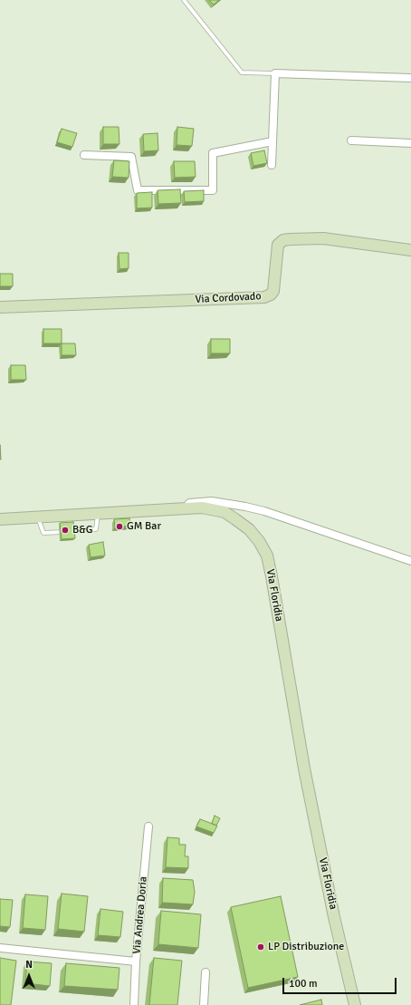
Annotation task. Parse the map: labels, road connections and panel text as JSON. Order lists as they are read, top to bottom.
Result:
{
  "streets": {
    "street": ["Via Cordovado", "Via Floridia", "Via Andrea Doria"]
  },
  "places": ["GM Bar", "B&G", "LP Distribuzione"],
  "scale_bar": "100 m",
  "north": "top"
}
